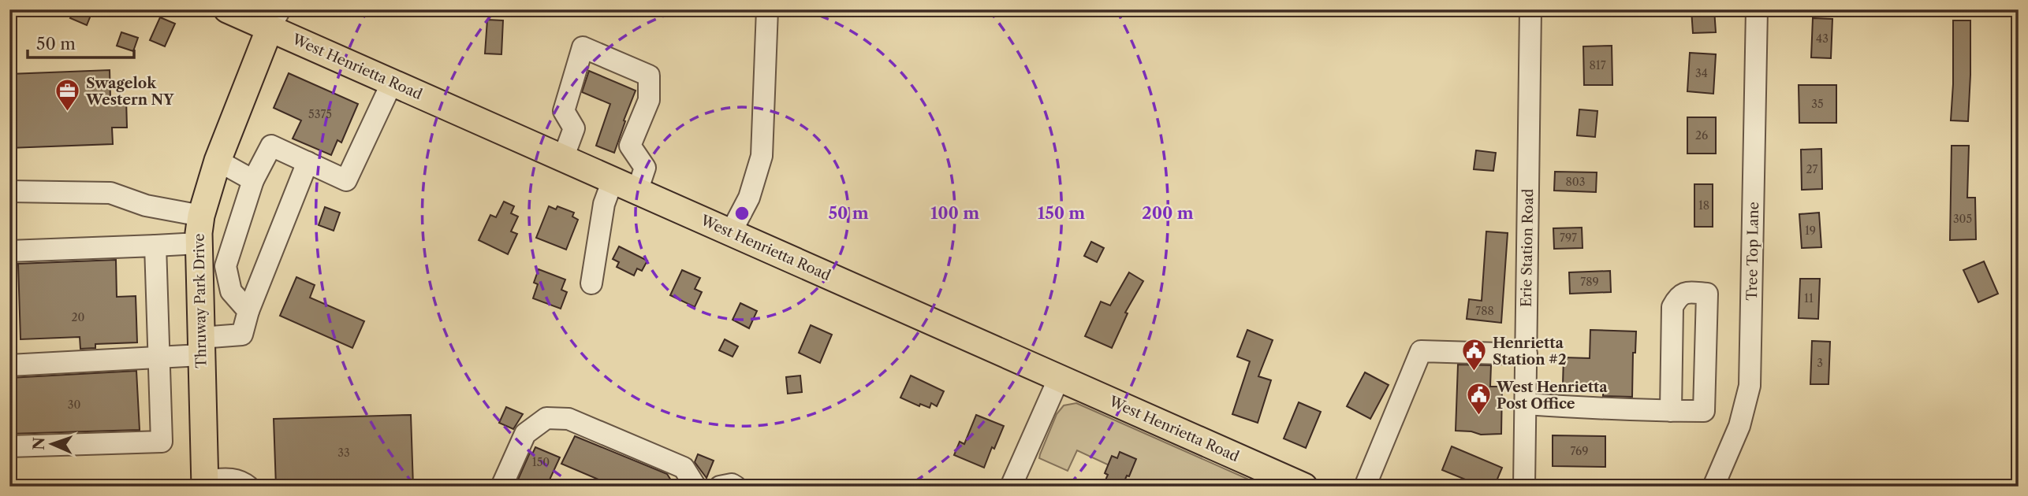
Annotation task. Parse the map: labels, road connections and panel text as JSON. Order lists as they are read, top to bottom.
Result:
{
  "streets": {
    "main road": ["West Henrietta Road", "Thruway Park Drive"],
    "street": ["Erie Station Road", "Tree Top Lane"]
  },
  "crossings": [
    ["West Henrietta Road", "Thruway Park Drive"]
  ],
  "places": {
    "office": ["Swagelok Western NY"],
    "public building": ["Henrietta Station #2", "West Henrietta Post Office"]
  },
  "house_numbers": [
    "43",
    "817",
    "34",
    "35",
    "5375",
    "26",
    "27",
    "803",
    "18",
    "305",
    "19",
    "797",
    "789",
    "11",
    "788",
    "20",
    "3",
    "30",
    "769",
    "33",
    "150"
  ],
  "scale_bar": "50 m",
  "north": "left",
  "rings": [
    "50 m",
    "100 m",
    "150 m",
    "200 m"
  ]
}
